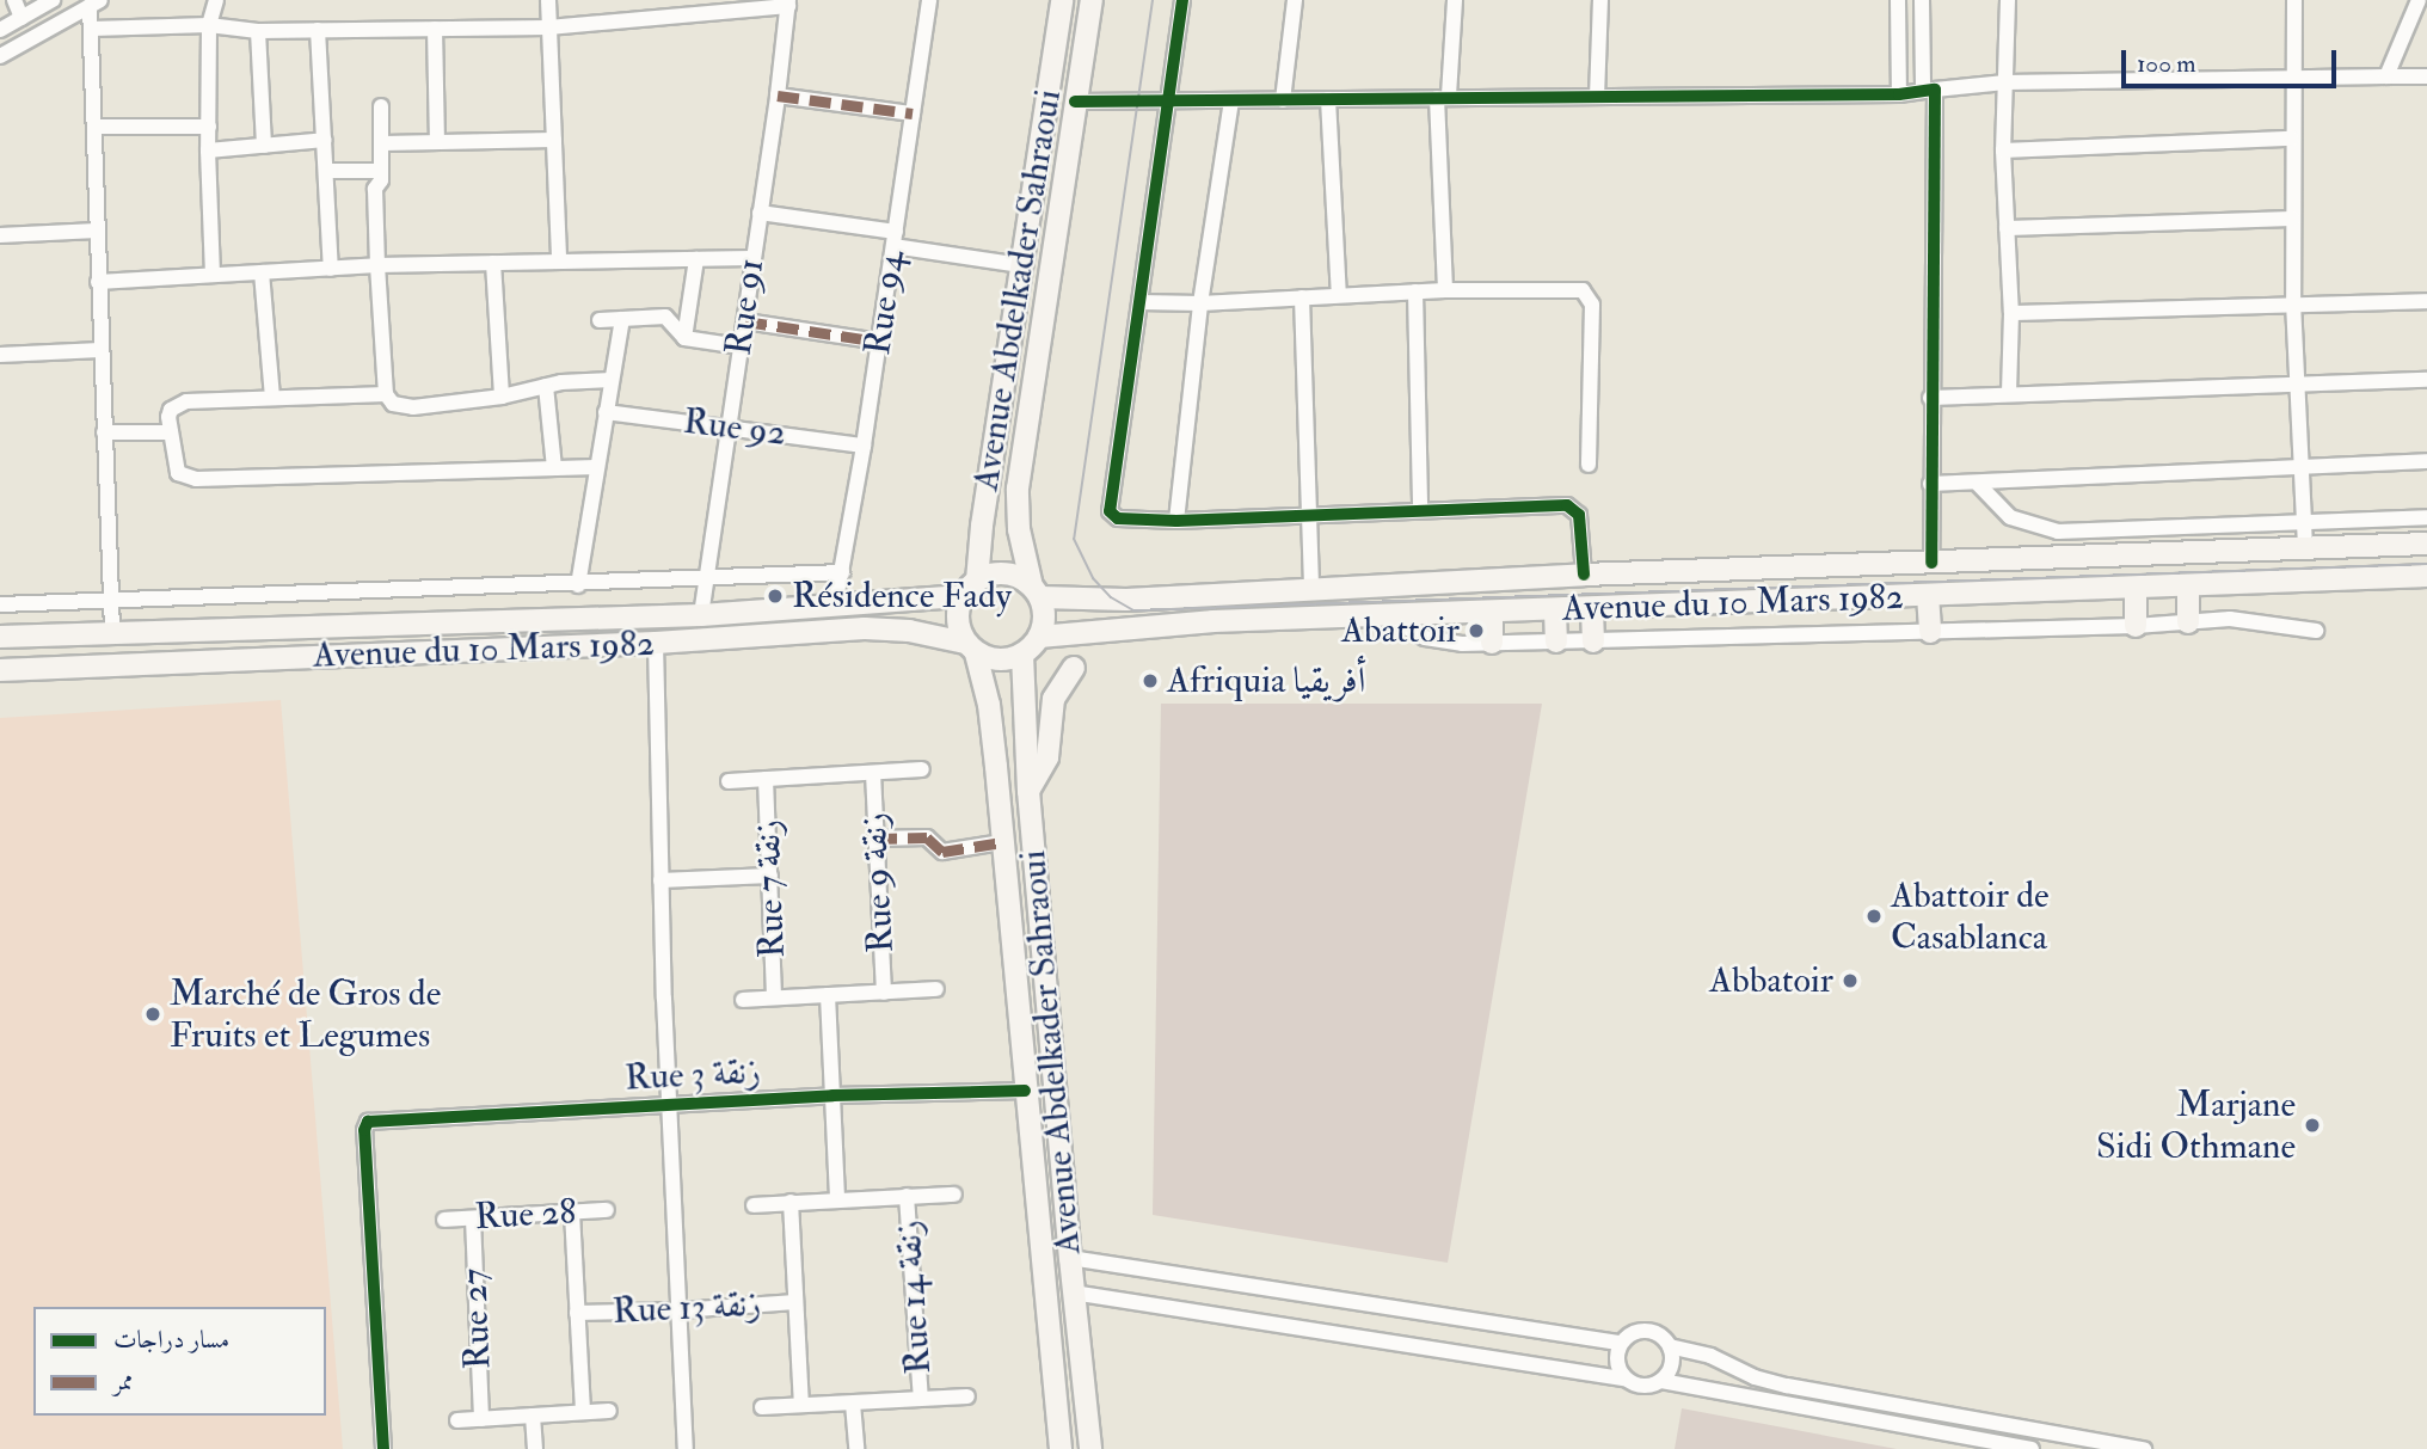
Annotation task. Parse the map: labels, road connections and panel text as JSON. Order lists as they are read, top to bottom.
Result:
{
  "streets": {
    "main road": ["Avenue Abdelkader Sahraoui", "Avenue du 10 Mars 1982"],
    "street": [
      "Rue 94",
      "Rue 91",
      "Rue 92",
      "Rue 9 زنقة",
      "Rue 7 زنقة",
      "Rue 3 زنقة",
      "Rue 28",
      "Rue 14 زنقة",
      "Rue 13 زنقة",
      "Rue 27"
    ]
  },
  "crossings": [
    ["Avenue Abdelkader Sahraoui", "Avenue du 10 Mars 1982"],
    ["Avenue Abdelkader Sahraoui", "Rue 3 زنقة"],
    ["Rue 94", "Rue 92"],
    ["Rue 94", "Avenue du 10 Mars 1982"],
    ["Rue 91", "Rue 92"],
    ["Rue 91", "Avenue du 10 Mars 1982"],
    ["Rue 28", "Rue 27"]
  ],
  "places": [
    "Résidence Fady",
    "Abattoir",
    "Afriquia أفريقيا",
    "Abattoir de Casablanca",
    "Abbatoir",
    "Marché de Gros de Fruits et Legumes",
    "Marjane Sidi Othmane"
  ],
  "legend": ["مسار دراجات", "ممر"],
  "scale_bar": "100 m"
}
